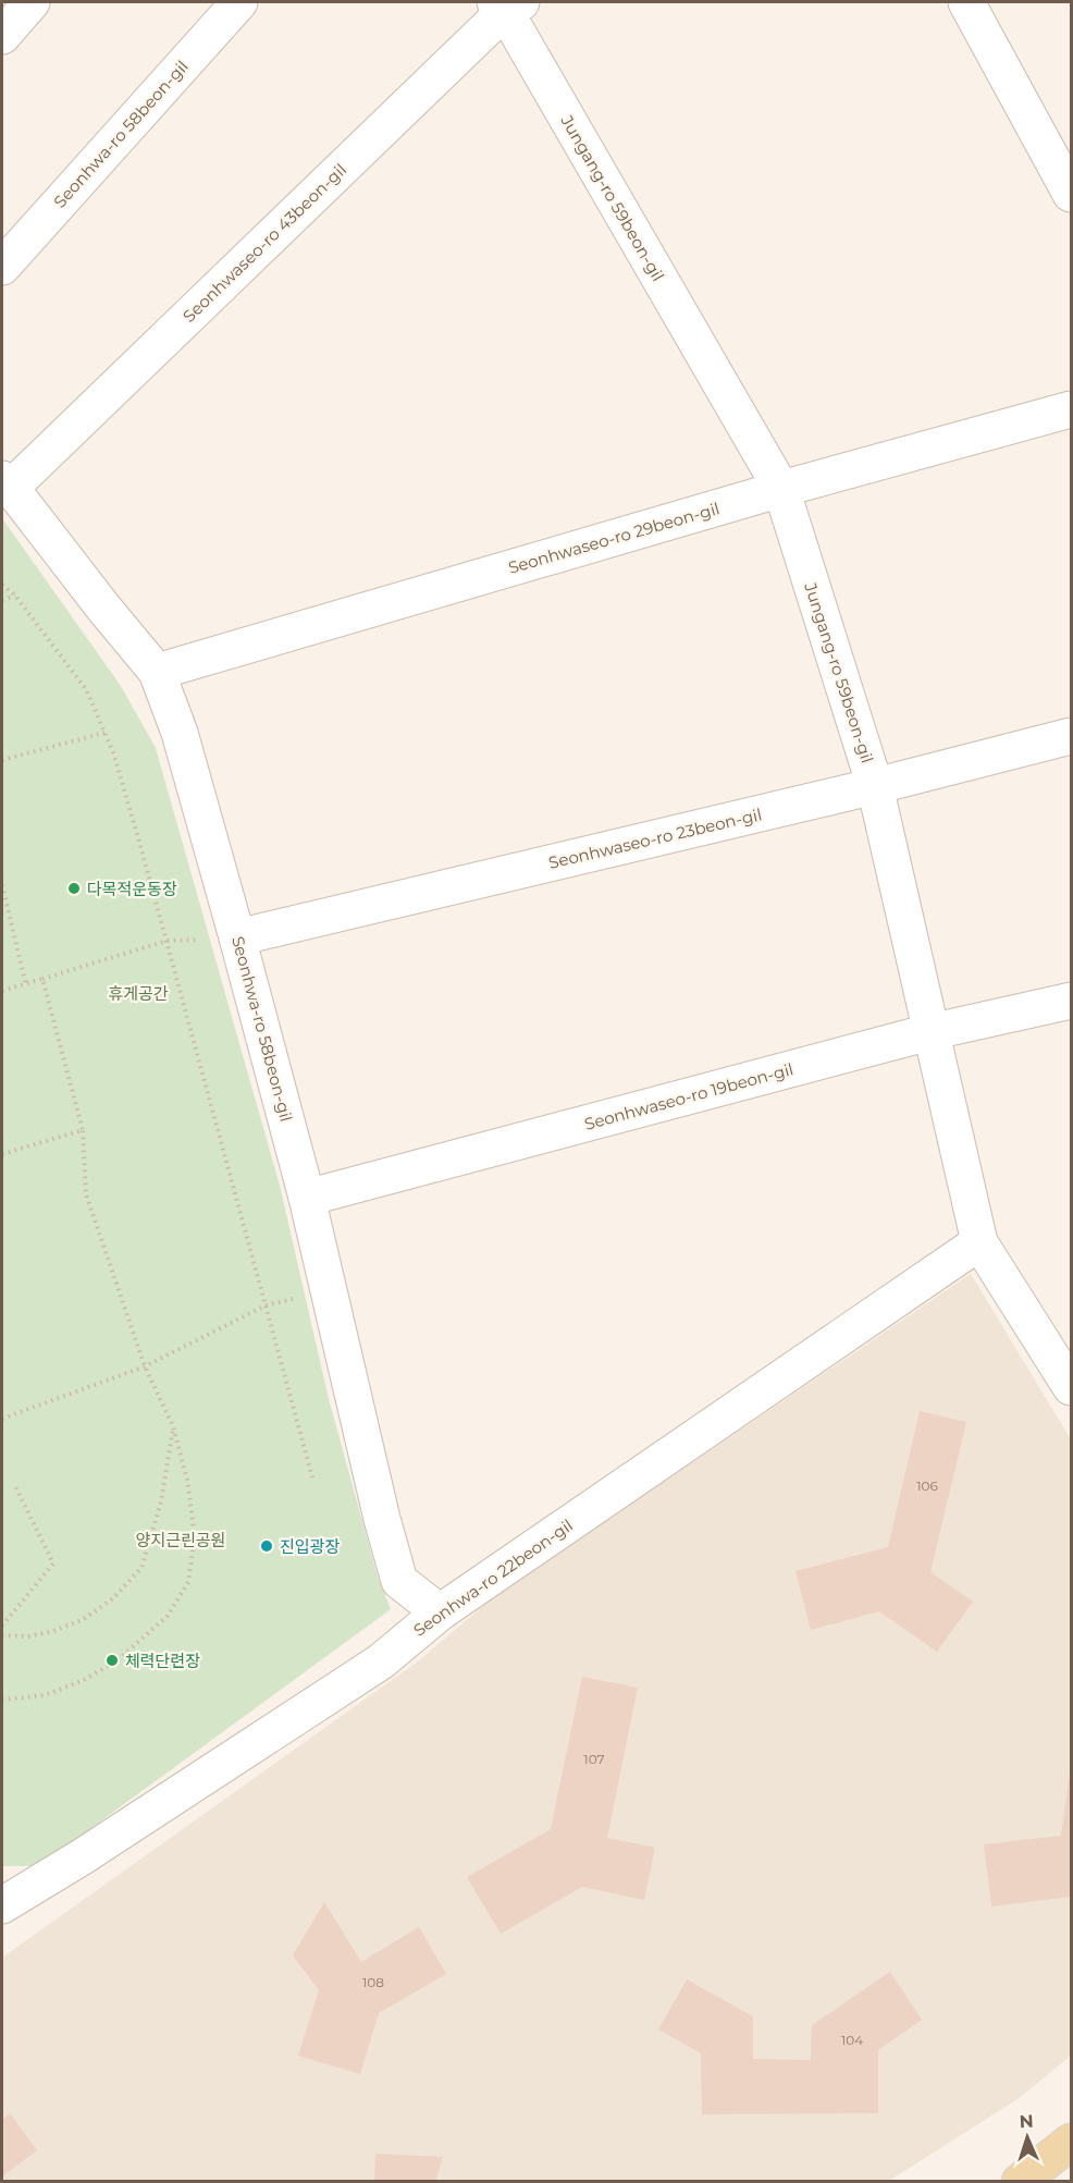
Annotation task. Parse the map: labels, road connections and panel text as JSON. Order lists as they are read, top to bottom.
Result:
{
  "streets": {
    "street": [
      "Seonhwa-ro 58beon-gil",
      "Jungang-ro 59beon-gil",
      "Seonhwaseo-ro 43beon-gil",
      "Seonhwaseo-ro 29beon-gil",
      "Seonhwaseo-ro 23beon-gil",
      "Seonhwaseo-ro 19beon-gil",
      "Seonhwa-ro 22beon-gil"
    ]
  },
  "crossings": [
    ["Seonhwa-ro 58beon-gil", "Seonhwaseo-ro 43beon-gil"],
    ["Seonhwa-ro 58beon-gil", "Seonhwaseo-ro 29beon-gil"],
    ["Seonhwa-ro 58beon-gil", "Seonhwaseo-ro 23beon-gil"],
    ["Seonhwa-ro 58beon-gil", "Seonhwaseo-ro 19beon-gil"],
    ["Seonhwa-ro 58beon-gil", "Seonhwa-ro 22beon-gil"],
    ["Jungang-ro 59beon-gil", "Seonhwaseo-ro 43beon-gil"],
    ["Jungang-ro 59beon-gil", "Seonhwaseo-ro 29beon-gil"],
    ["Jungang-ro 59beon-gil", "Seonhwaseo-ro 23beon-gil"],
    ["Jungang-ro 59beon-gil", "Seonhwaseo-ro 19beon-gil"],
    ["Jungang-ro 59beon-gil", "Seonhwa-ro 22beon-gil"]
  ],
  "parks": ["휴게공간", "양지근린공원"],
  "places": ["다목적운동장", "진입광장", "체력단련장"],
  "house_numbers": [
    "106",
    "107",
    "108",
    "104"
  ],
  "north": "top"
}
